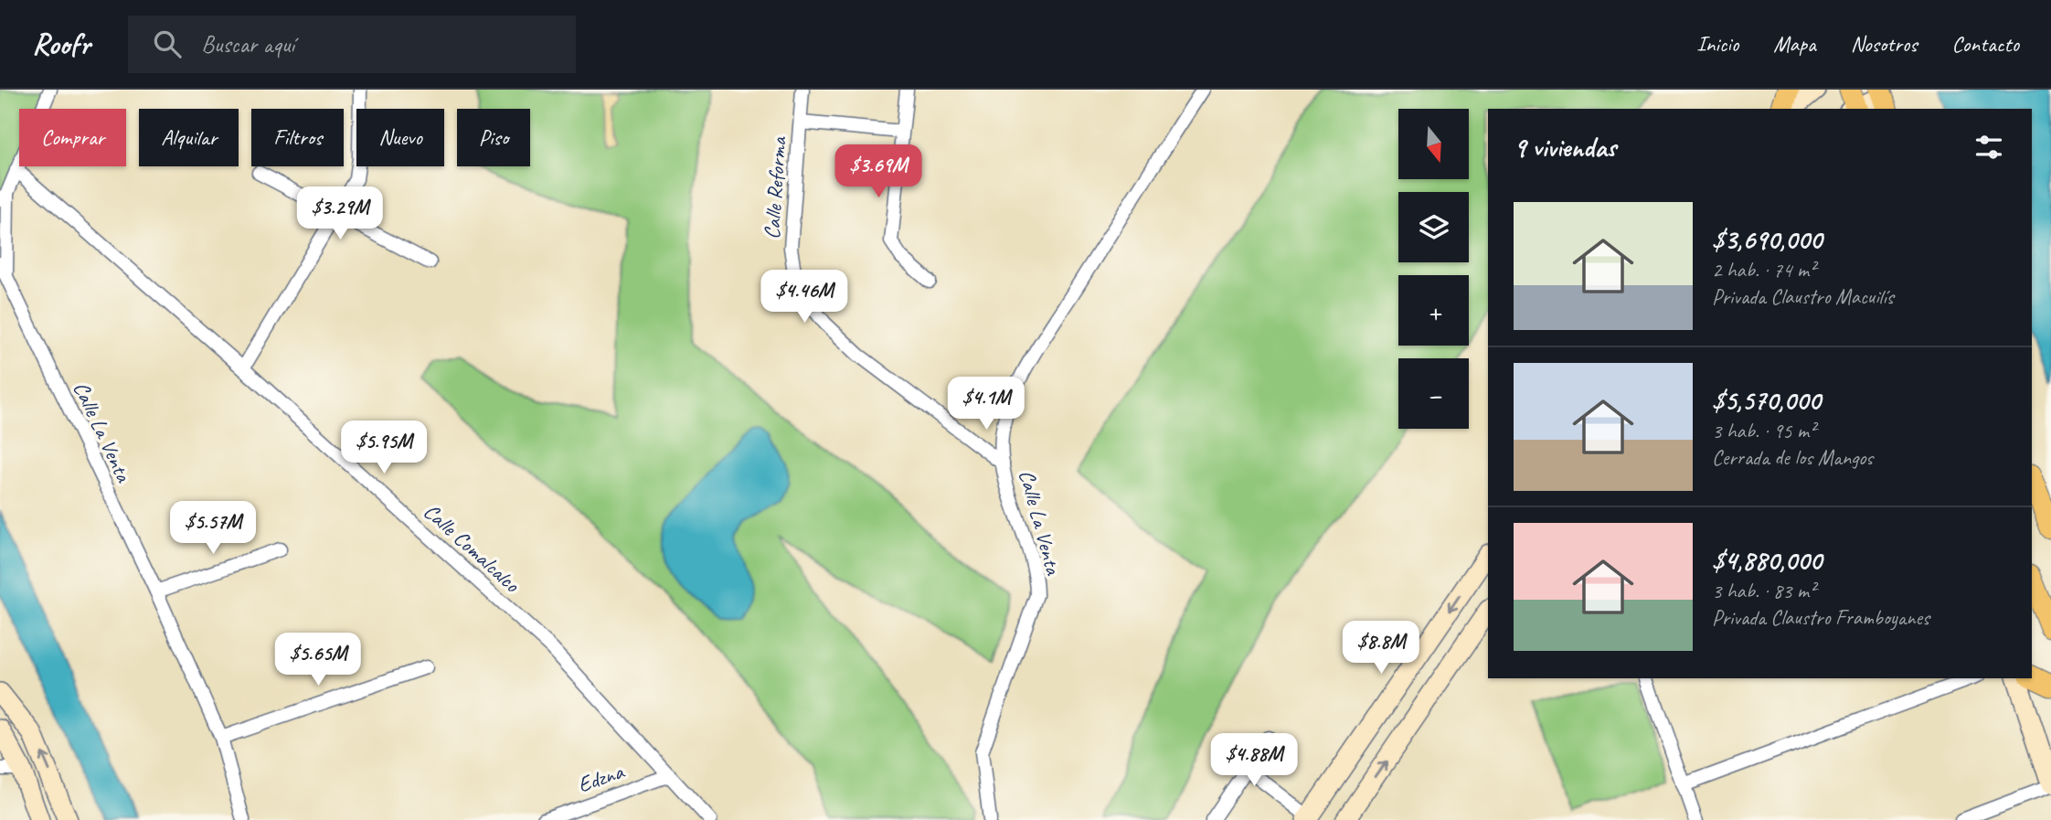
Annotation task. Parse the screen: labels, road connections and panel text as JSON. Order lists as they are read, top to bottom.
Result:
{
  "streets": {
    "street": [
      "Calle Reforma",
      "Calle La Venta",
      "Calle Comalcalco",
      "Edzna"
    ]
  },
  "crossings": [
    ["Calle Reforma", "Calle La Venta"],
    ["Calle La Venta", "Calle Comalcalco"],
    ["Calle Comalcalco", "Edzna"]
  ],
  "north": "bottom",
  "page": {
    "header": "Roofr",
    "search": "Buscar aquí",
    "nav": [
      "Inicio",
      "Mapa",
      "Nosotros",
      "Contacto"
    ],
    "map_buttons": ["+", "−"],
    "chip": [
      "Comprar",
      "Alquilar",
      "Filtros",
      "Nuevo",
      "Piso"
    ],
    "heading": "9 viviendas",
    "price": [
      "$3.69M",
      "$3.29M",
      "$4.46M",
      "$4.1M",
      "$5.95M",
      "$5.57M",
      "$8.8M",
      "$5.65M",
      "$4.88M"
    ],
    "list": [
      {
        "name": "$3,690,000",
        "note": "2 hab. · 74 m² · Privada Claustro Macuilís"
      },
      {
        "name": "$5,570,000",
        "note": "3 hab. · 95 m² · Cerrada de los Mangos"
      },
      {
        "name": "$4,880,000",
        "note": "3 hab. · 83 m² · Privada Claustro Framboyanes"
      }
    ]
  }
}
